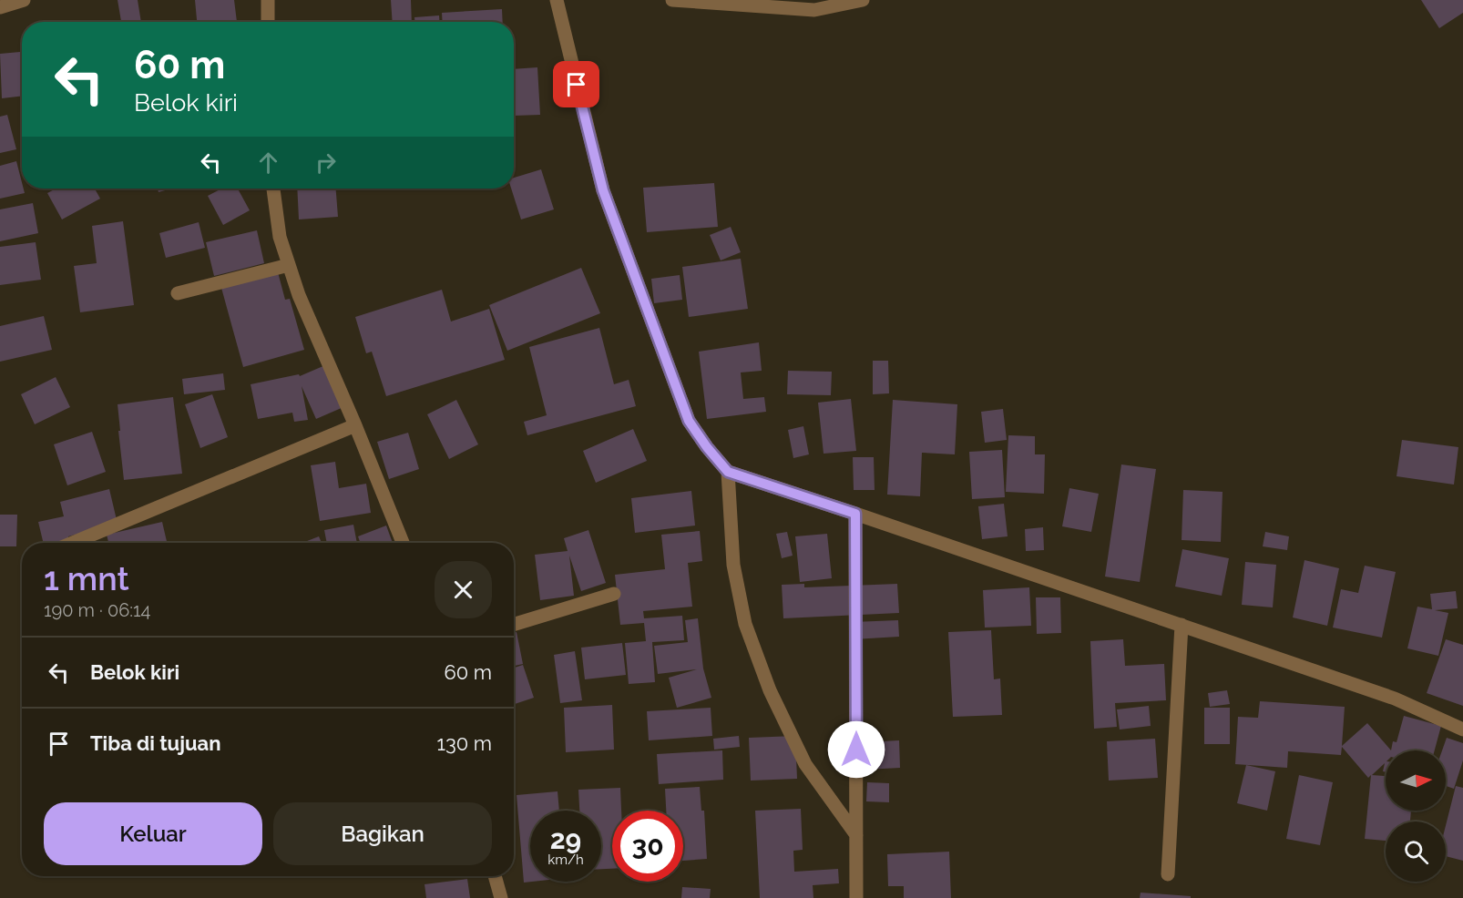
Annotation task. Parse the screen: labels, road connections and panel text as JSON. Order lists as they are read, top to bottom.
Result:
{
  "north": "right",
  "page": {
    "turn": ["60 m", "Belok kiri"],
    "heading": ["1 mnt", "190 m · 06:14"],
    "list": [
      {
        "name": "Belok kiri",
        "value": "60 m"
      },
      {
        "name": "Tiba di tujuan",
        "value": "130 m"
      }
    ],
    "buttons": ["Keluar", "Bagikan"],
    "speed": "29 km/h",
    "limit": "30"
  }
}
